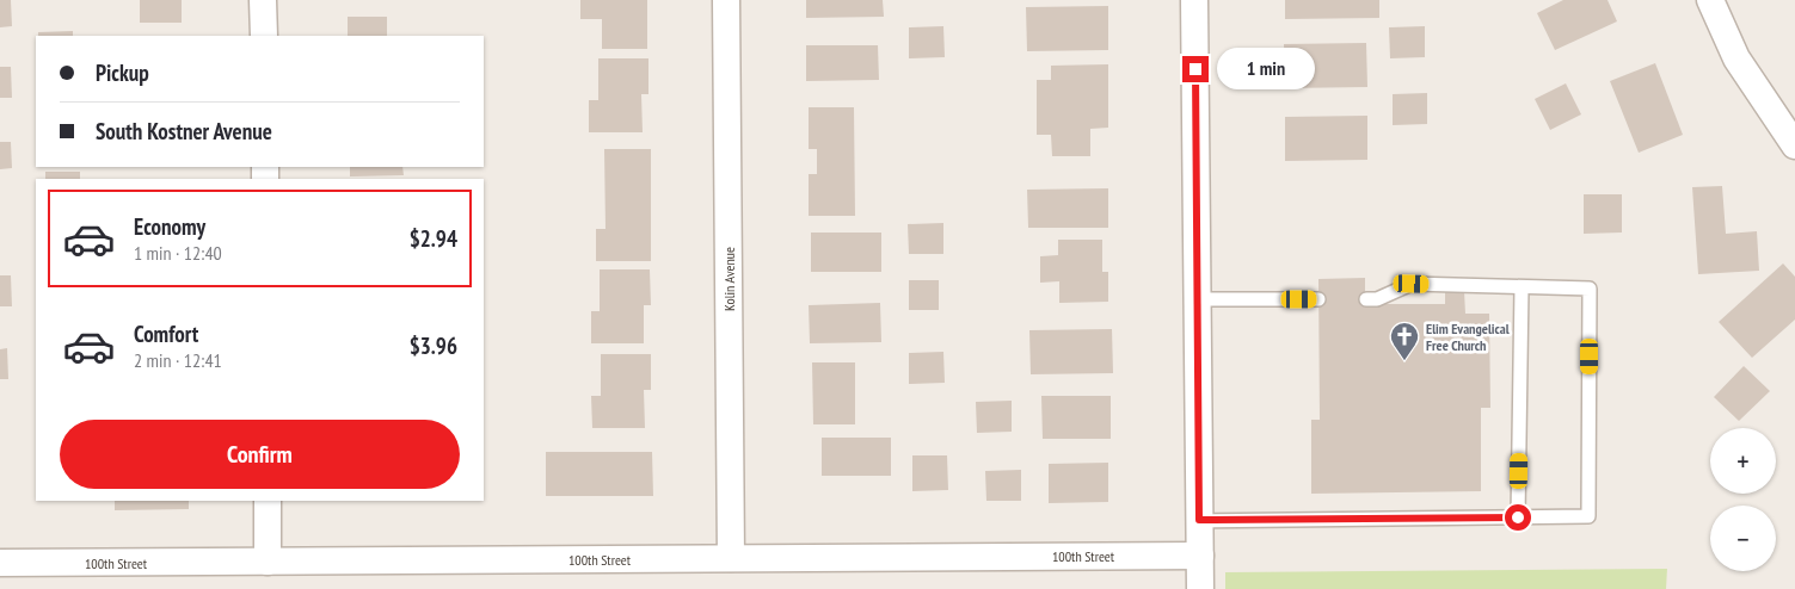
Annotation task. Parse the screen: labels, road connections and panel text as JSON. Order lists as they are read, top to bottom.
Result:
{
  "streets": {
    "street": ["Kolin Avenue", "100th Street"]
  },
  "crossings": [
    ["Kolin Avenue", "100th Street"]
  ],
  "places": {
    "church": ["Elim Evangelical Free Church"]
  },
  "page": {
    "banner": ["Pickup", "South Kostner Avenue"],
    "bubble": "1 min",
    "list": [
      {
        "name": "Economy",
        "note": "1 min · 12:40",
        "value": "$2.94"
      },
      {
        "name": "Comfort",
        "note": "2 min · 12:41",
        "value": "$3.96"
      }
    ],
    "buttons": "Confirm",
    "map_buttons": ["+", "−"]
  }
}
